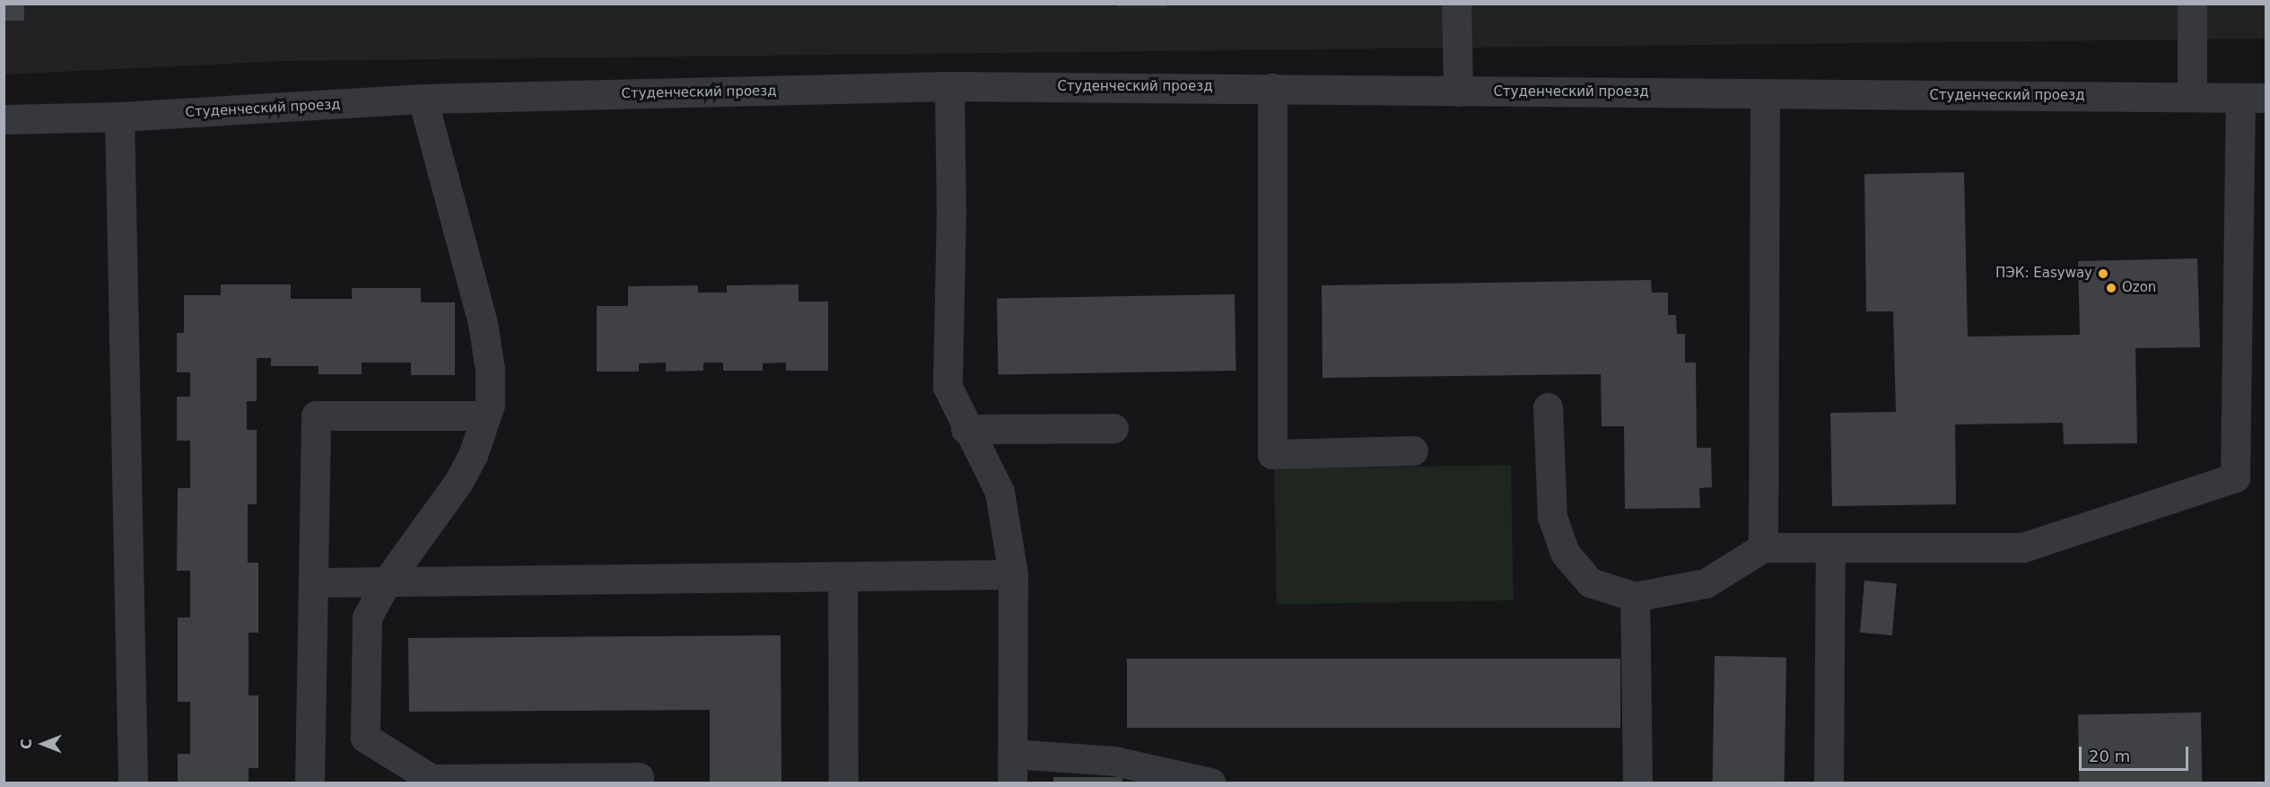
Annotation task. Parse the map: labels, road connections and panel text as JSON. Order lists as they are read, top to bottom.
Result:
{
  "streets": {
    "street": ["Студенческий проезд"]
  },
  "places": ["ПЭК: Easyway", "Ozon"],
  "scale_bar": "20 m",
  "north": "left"
}
